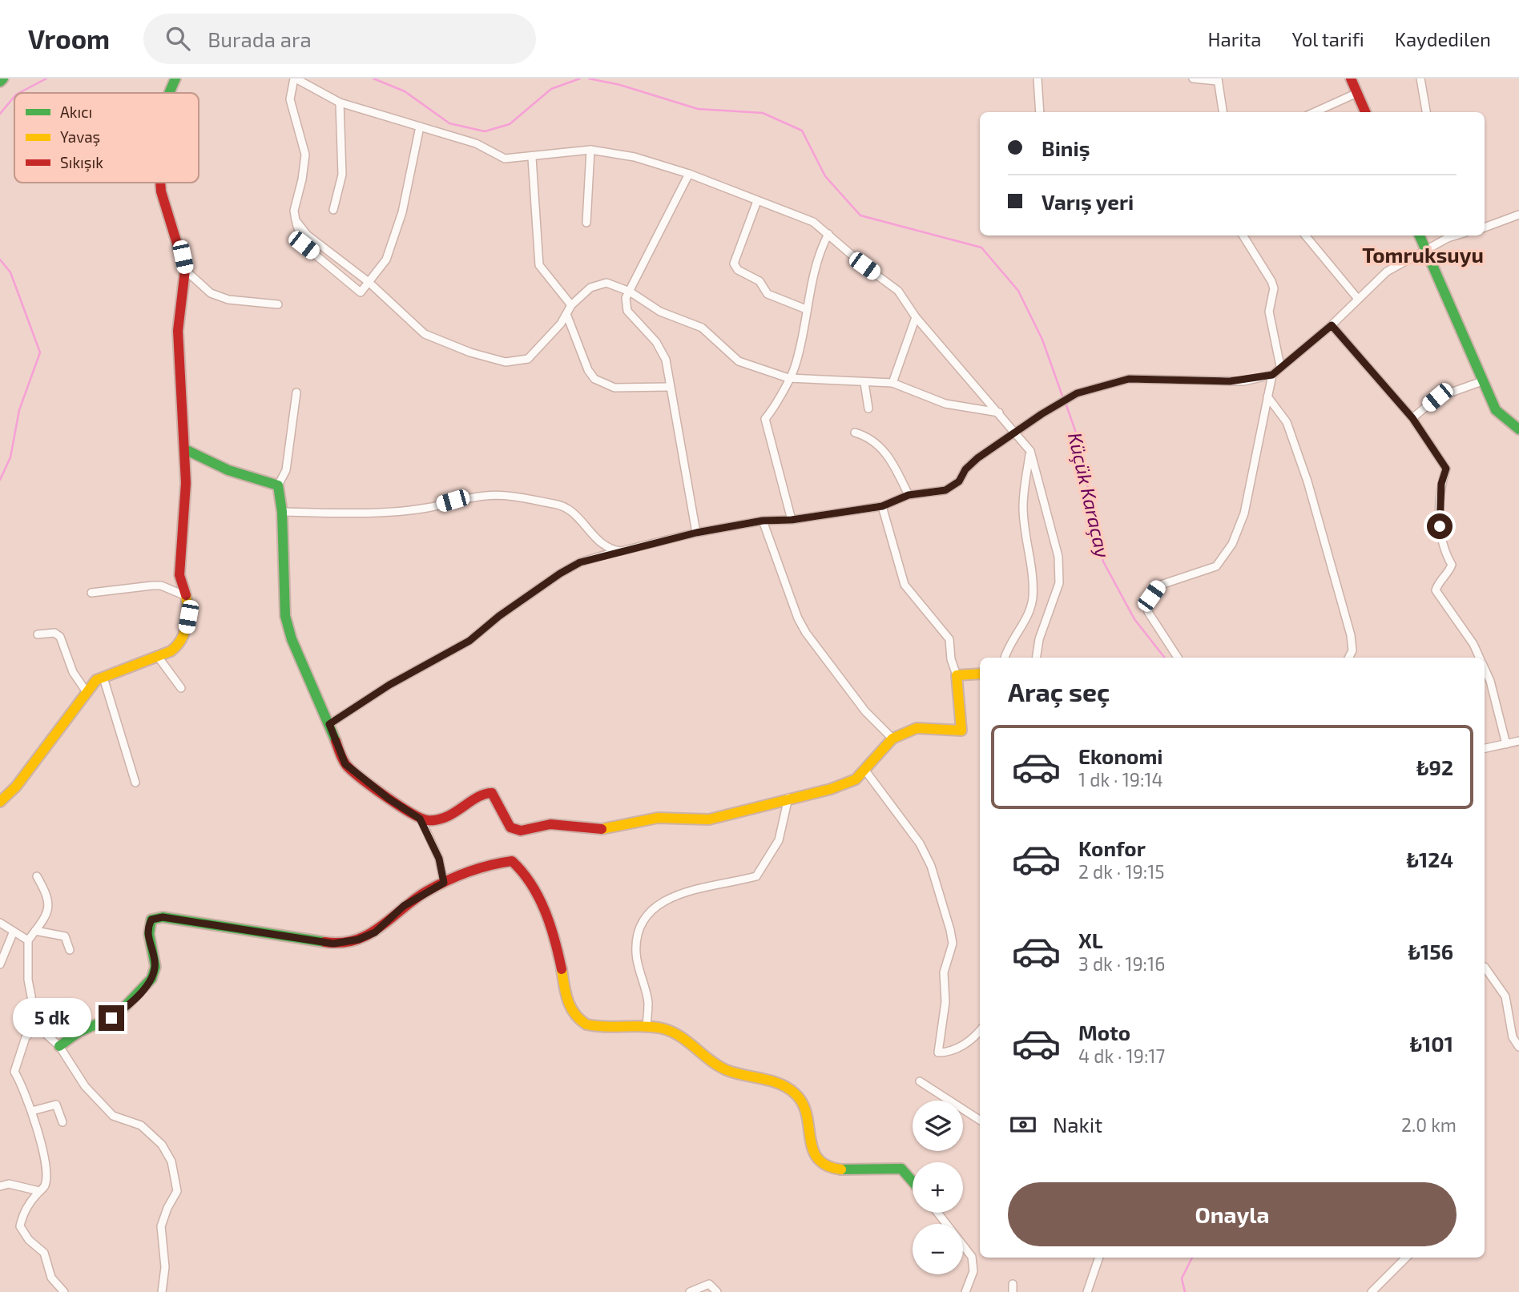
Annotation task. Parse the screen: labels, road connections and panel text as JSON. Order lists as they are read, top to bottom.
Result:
{
  "districts": ["Tomruksuyu"],
  "water": ["Küçük Karaçay"],
  "legend": ["Akıcı", "Yavaş", "Sıkışık"],
  "page": {
    "header": "Vroom",
    "search": "Burada ara",
    "nav": ["Harita", "Yol tarifi", "Kaydedilen"],
    "banner": ["Biniş", "Varış yeri"],
    "heading": "Araç seç",
    "list": [
      {
        "name": "Ekonomi",
        "note": "1 dk · 19:14",
        "value": "₺92"
      },
      {
        "name": "Konfor",
        "note": "2 dk · 19:15",
        "value": "₺124"
      },
      {
        "name": "XL",
        "note": "3 dk · 19:16",
        "value": "₺156"
      },
      {
        "name": "Moto",
        "note": "4 dk · 19:17",
        "value": "₺101"
      }
    ],
    "bubble": "5 dk",
    "pay": ["Nakit", "2.0 km"],
    "map_buttons": ["+", "−"],
    "buttons": "Onayla"
  }
}
